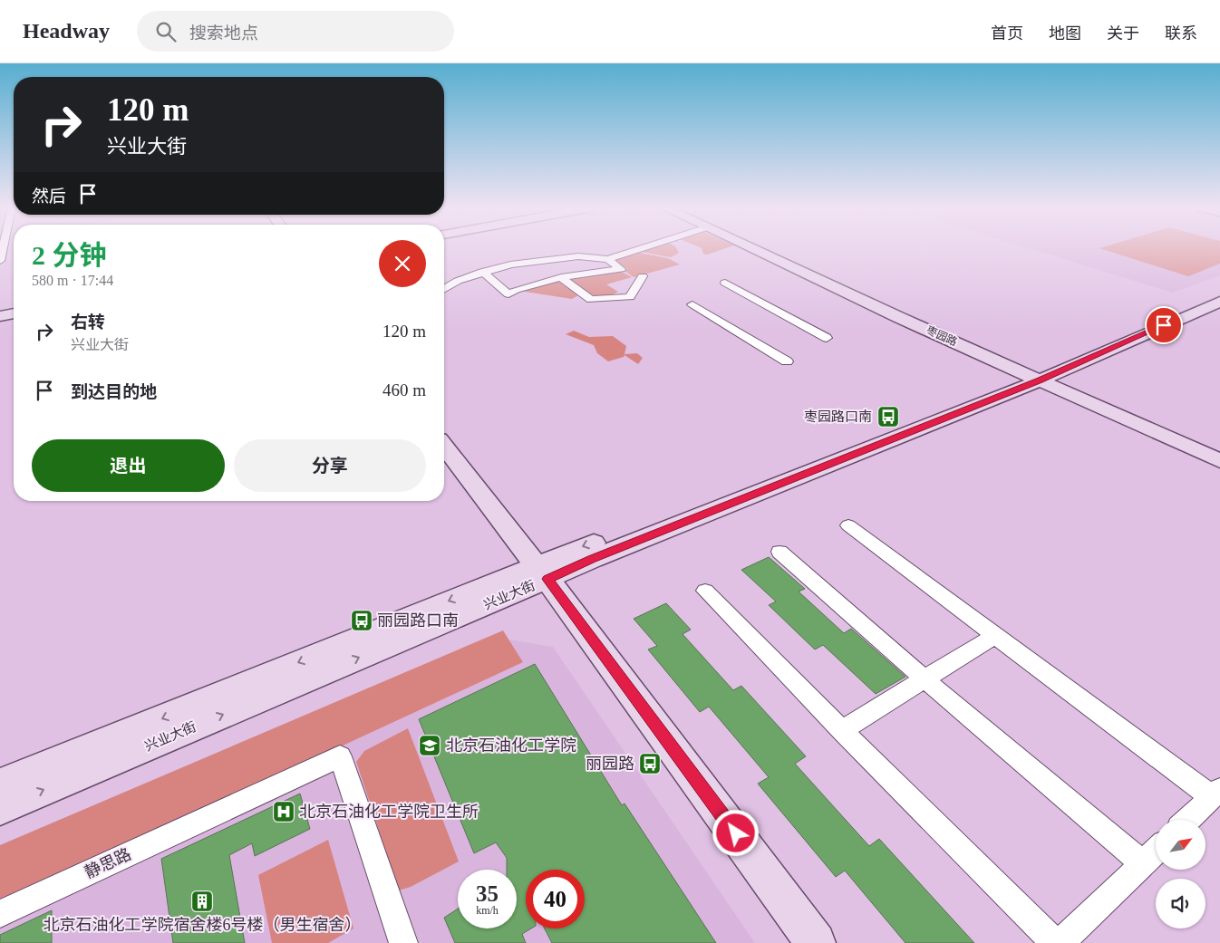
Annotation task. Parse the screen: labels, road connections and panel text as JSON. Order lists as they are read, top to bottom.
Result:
{
  "streets": {
    "main road": ["枣园路", "兴业大街"],
    "street": ["静思路"]
  },
  "crossings": [
    ["枣园路", "兴业大街"]
  ],
  "places": {
    "bus stop": ["枣园路口南", "丽园路口南", "丽园路"],
    "school or university": ["北京石油化工学院"],
    "hospital": ["北京石油化工学院卫生所"],
    "building": ["北京石油化工学院宿舍楼6号楼（男生宿舍）"]
  },
  "north": "top right",
  "page": {
    "header": "Headway",
    "search": "搜索地点",
    "nav": [
      "首页",
      "地图",
      "关于",
      "联系"
    ],
    "turn": ["120 m", "兴业大街"],
    "then": "然后",
    "heading": ["2 分钟", "580 m · 17:44"],
    "list": [
      {
        "name": "右转",
        "note": "兴业大街",
        "value": "120 m"
      },
      {
        "name": "到达目的地",
        "value": "460 m"
      }
    ],
    "buttons": ["退出", "分享"],
    "speed": "35 km/h",
    "limit": "40"
  }
}
